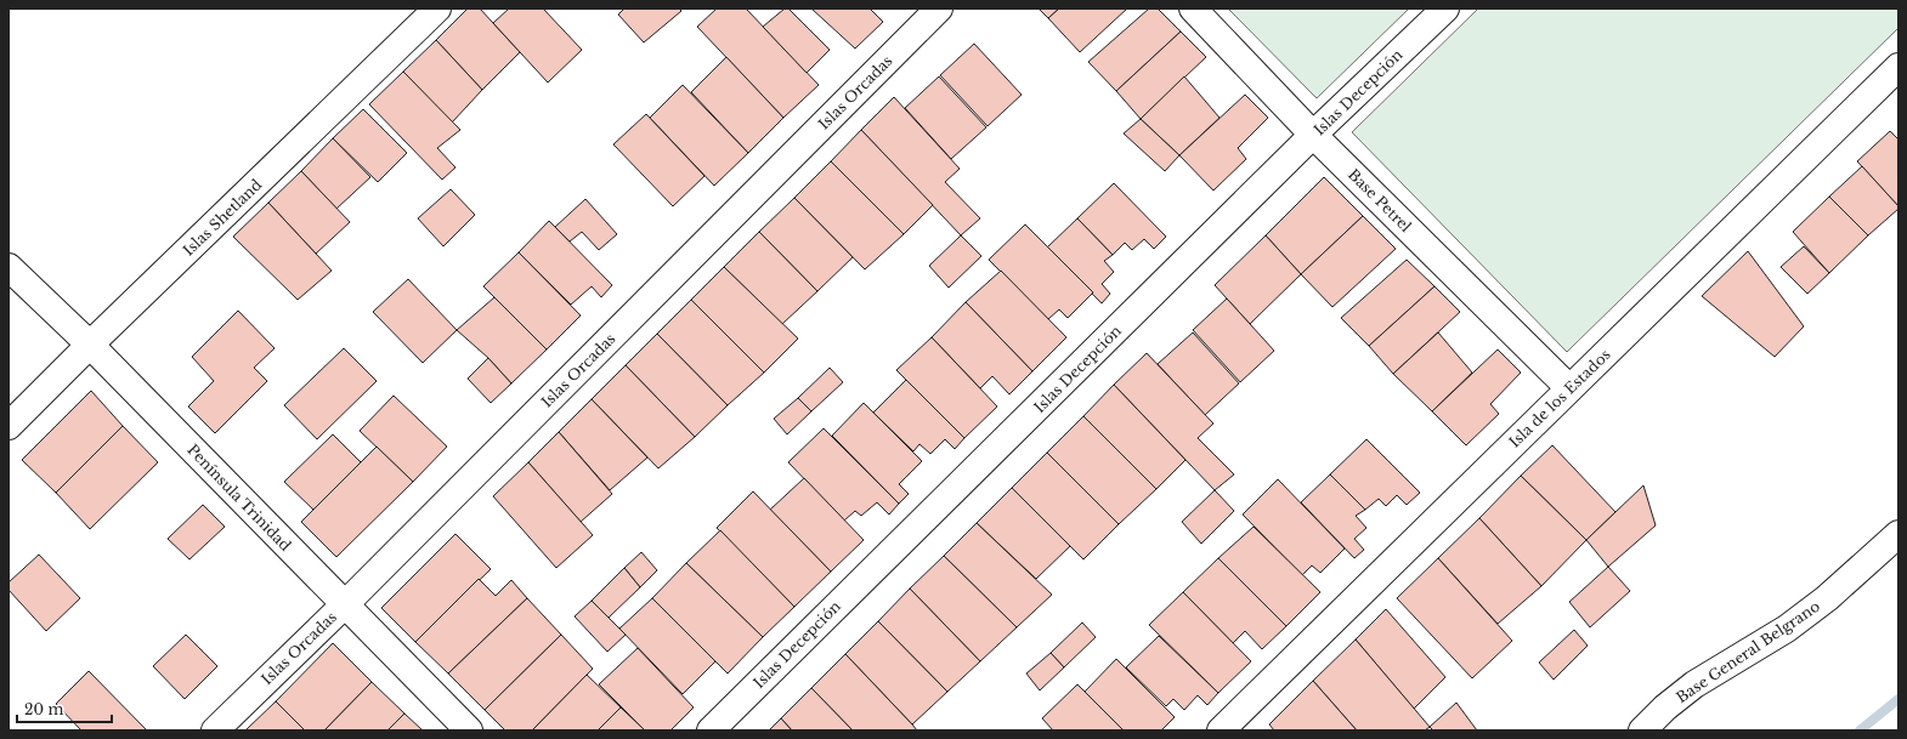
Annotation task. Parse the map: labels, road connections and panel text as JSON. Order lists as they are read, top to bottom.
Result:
{
  "streets": {
    "street": [
      "Islas Orcadas",
      "Islas Decepción",
      "Base Petrel",
      "Islas Shetland",
      "Isla de los Estados",
      "Península Trinidad",
      "Base General Belgrano"
    ]
  },
  "crossings": [
    ["Islas Orcadas", "Península Trinidad"],
    ["Islas Decepción", "Base Petrel"],
    ["Base Petrel", "Isla de los Estados"],
    ["Islas Shetland", "Península Trinidad"]
  ],
  "scale_bar": "20 m"
}
